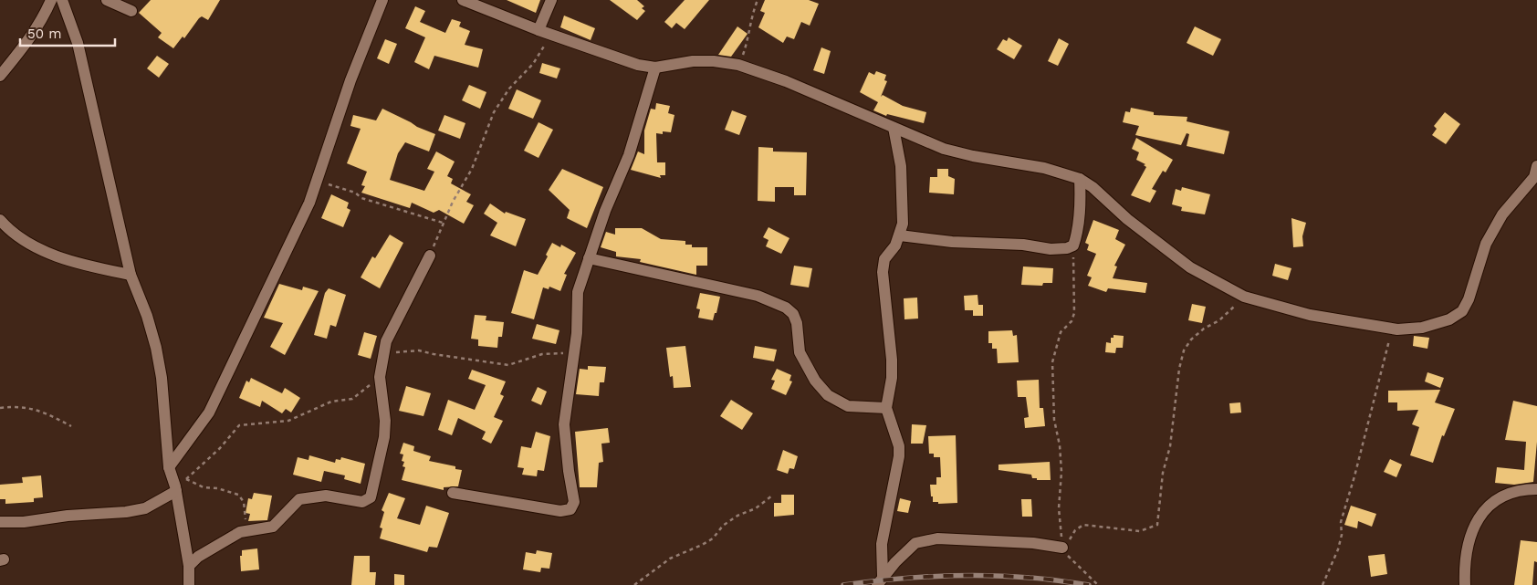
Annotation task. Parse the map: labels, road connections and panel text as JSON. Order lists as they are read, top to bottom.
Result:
{
  "scale_bar": "50 m"
}
